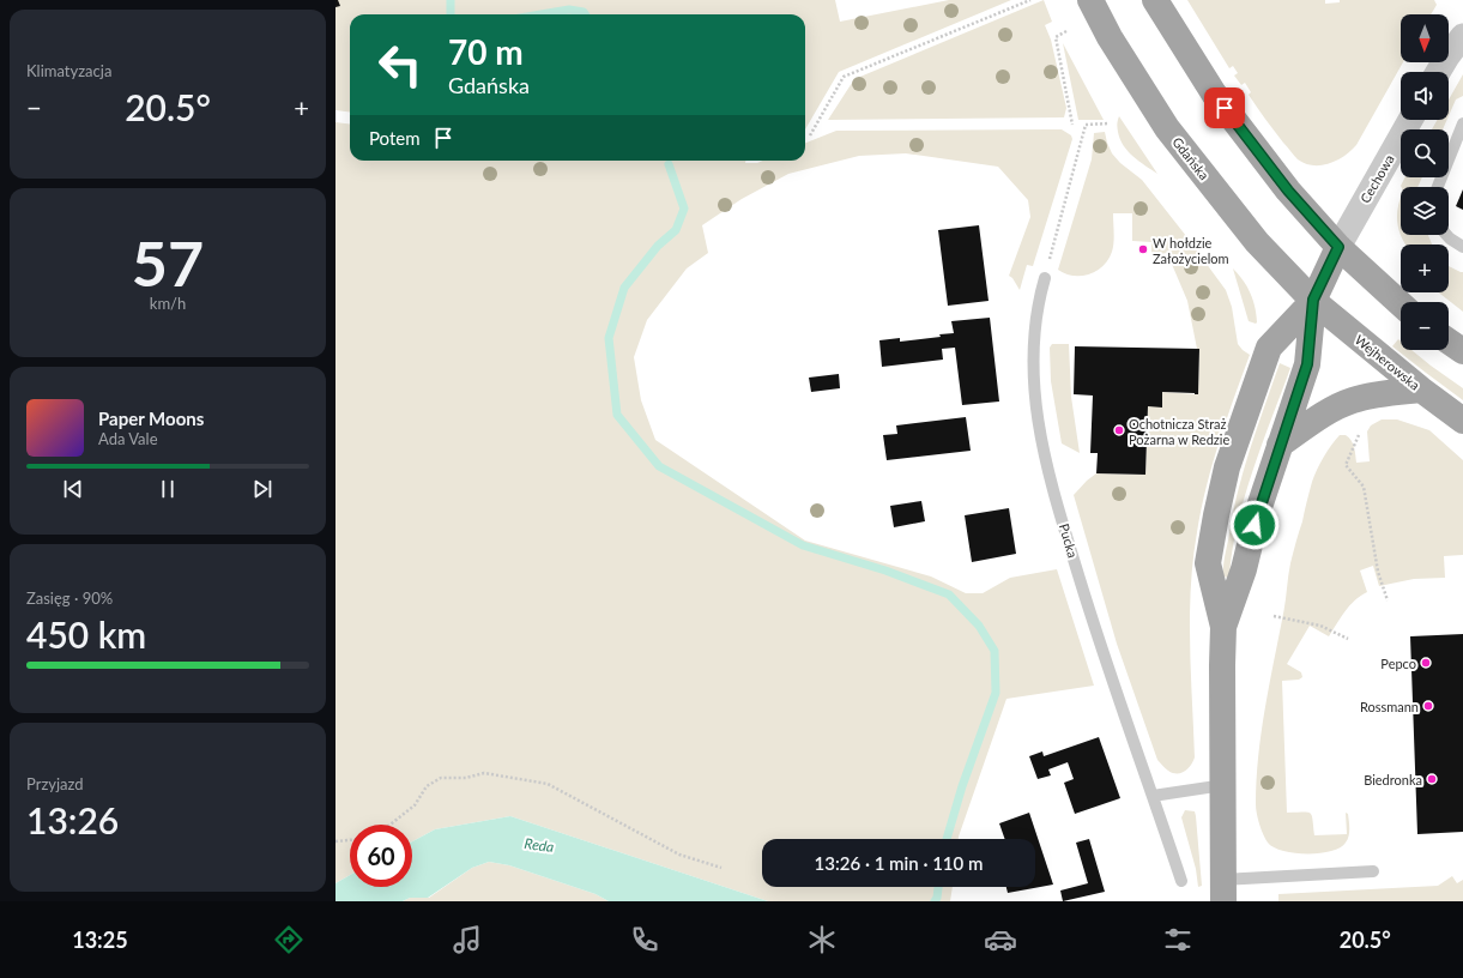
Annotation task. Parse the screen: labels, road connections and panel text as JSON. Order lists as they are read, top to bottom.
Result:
{
  "streets": {
    "main road": ["Gdańska", "Wejherowska"],
    "street": ["Cechowa"],
    "lane": ["Pucka"]
  },
  "crossings": [
    ["Gdańska", "Wejherowska"]
  ],
  "water": ["Reda"],
  "places": [
    "W hołdzie Założycielom",
    "Ochotnicza Straż Pożarna w Redzie",
    "Pepco",
    "Rossmann",
    "Biedronka"
  ],
  "north": "bottom",
  "page": {
    "tile": [
      "Klimatyzacja",
      ["57", "km/h"],
      ["Zasięg · 90%", "450 km"],
      ["Przyjazd", "13:26"]
    ],
    "map_buttons": ["+", "−"],
    "turn": ["70 m", "Gdańska"],
    "heat": ["−", "20.5°", "+"],
    "then": "Potem",
    "song": ["Paper Moons", "Ada Vale"],
    "limit": "60",
    "trip": "13:26 · 1 min · 110 m",
    "tabs": ["13:25", "20.5°"]
  }
}
